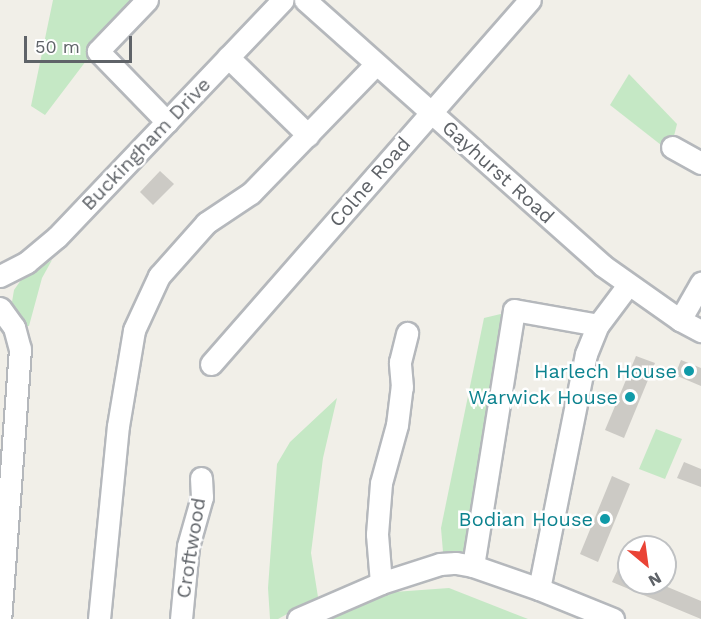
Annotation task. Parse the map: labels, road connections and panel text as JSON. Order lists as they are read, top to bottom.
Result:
{
  "streets": {
    "street": [
      "Buckingham Drive",
      "Gayhurst Road",
      "Colne Road",
      "Croftwood"
    ]
  },
  "crossings": [
    ["Gayhurst Road", "Colne Road"]
  ],
  "places": ["Harlech House", "Warwick House", "Bodian House"],
  "scale_bar": "50 m",
  "north": "bottom right"
}
